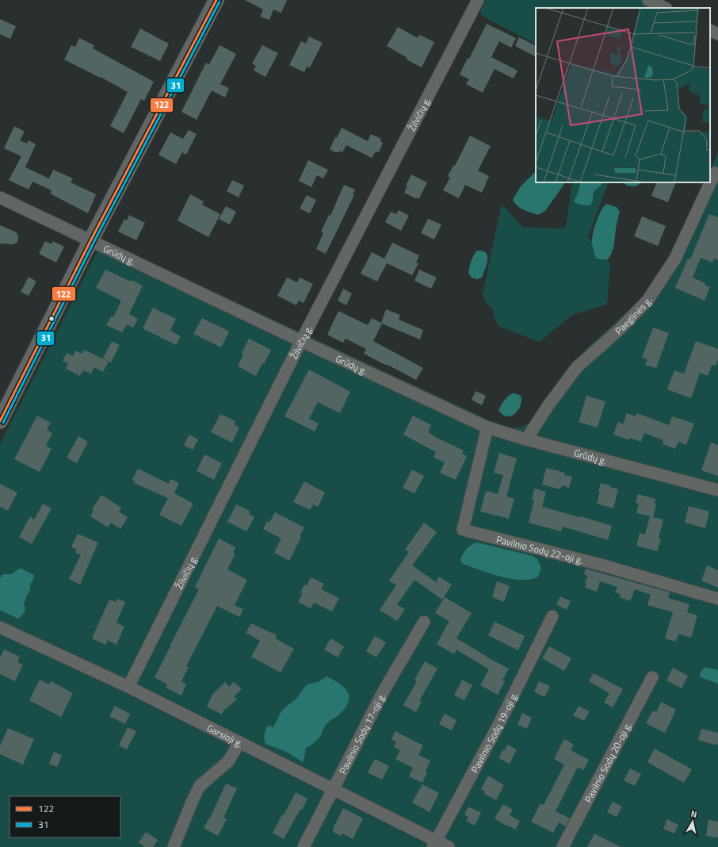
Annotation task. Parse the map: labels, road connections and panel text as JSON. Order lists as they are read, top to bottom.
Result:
{
  "streets": {
    "street": [
      "Žilvičių g.",
      "Grūdų g.",
      "Paeglinės g.",
      "Pavilnio Sodų 22-oji g.",
      "Pavilnio Sodų 19-oji g.",
      "Pavilnio Sodų 17-oji g.",
      "Garsioji g.",
      "Pavilnio Sodų 20-oji g."
    ]
  },
  "crossings": [
    ["Žilvičių g.", "Grūdų g."],
    ["Žilvičių g.", "Garsioji g."],
    ["Grūdų g.", "Paeglinės g."],
    ["Grūdų g.", "Pavilnio Sodų 22-oji g."],
    ["Pavilnio Sodų 19-oji g.", "Garsioji g."],
    ["Pavilnio Sodų 17-oji g.", "Garsioji g."]
  ],
  "lines": ["transit line 122", "transit line 31"],
  "legend": ["122", "31"],
  "north": "top"
}
